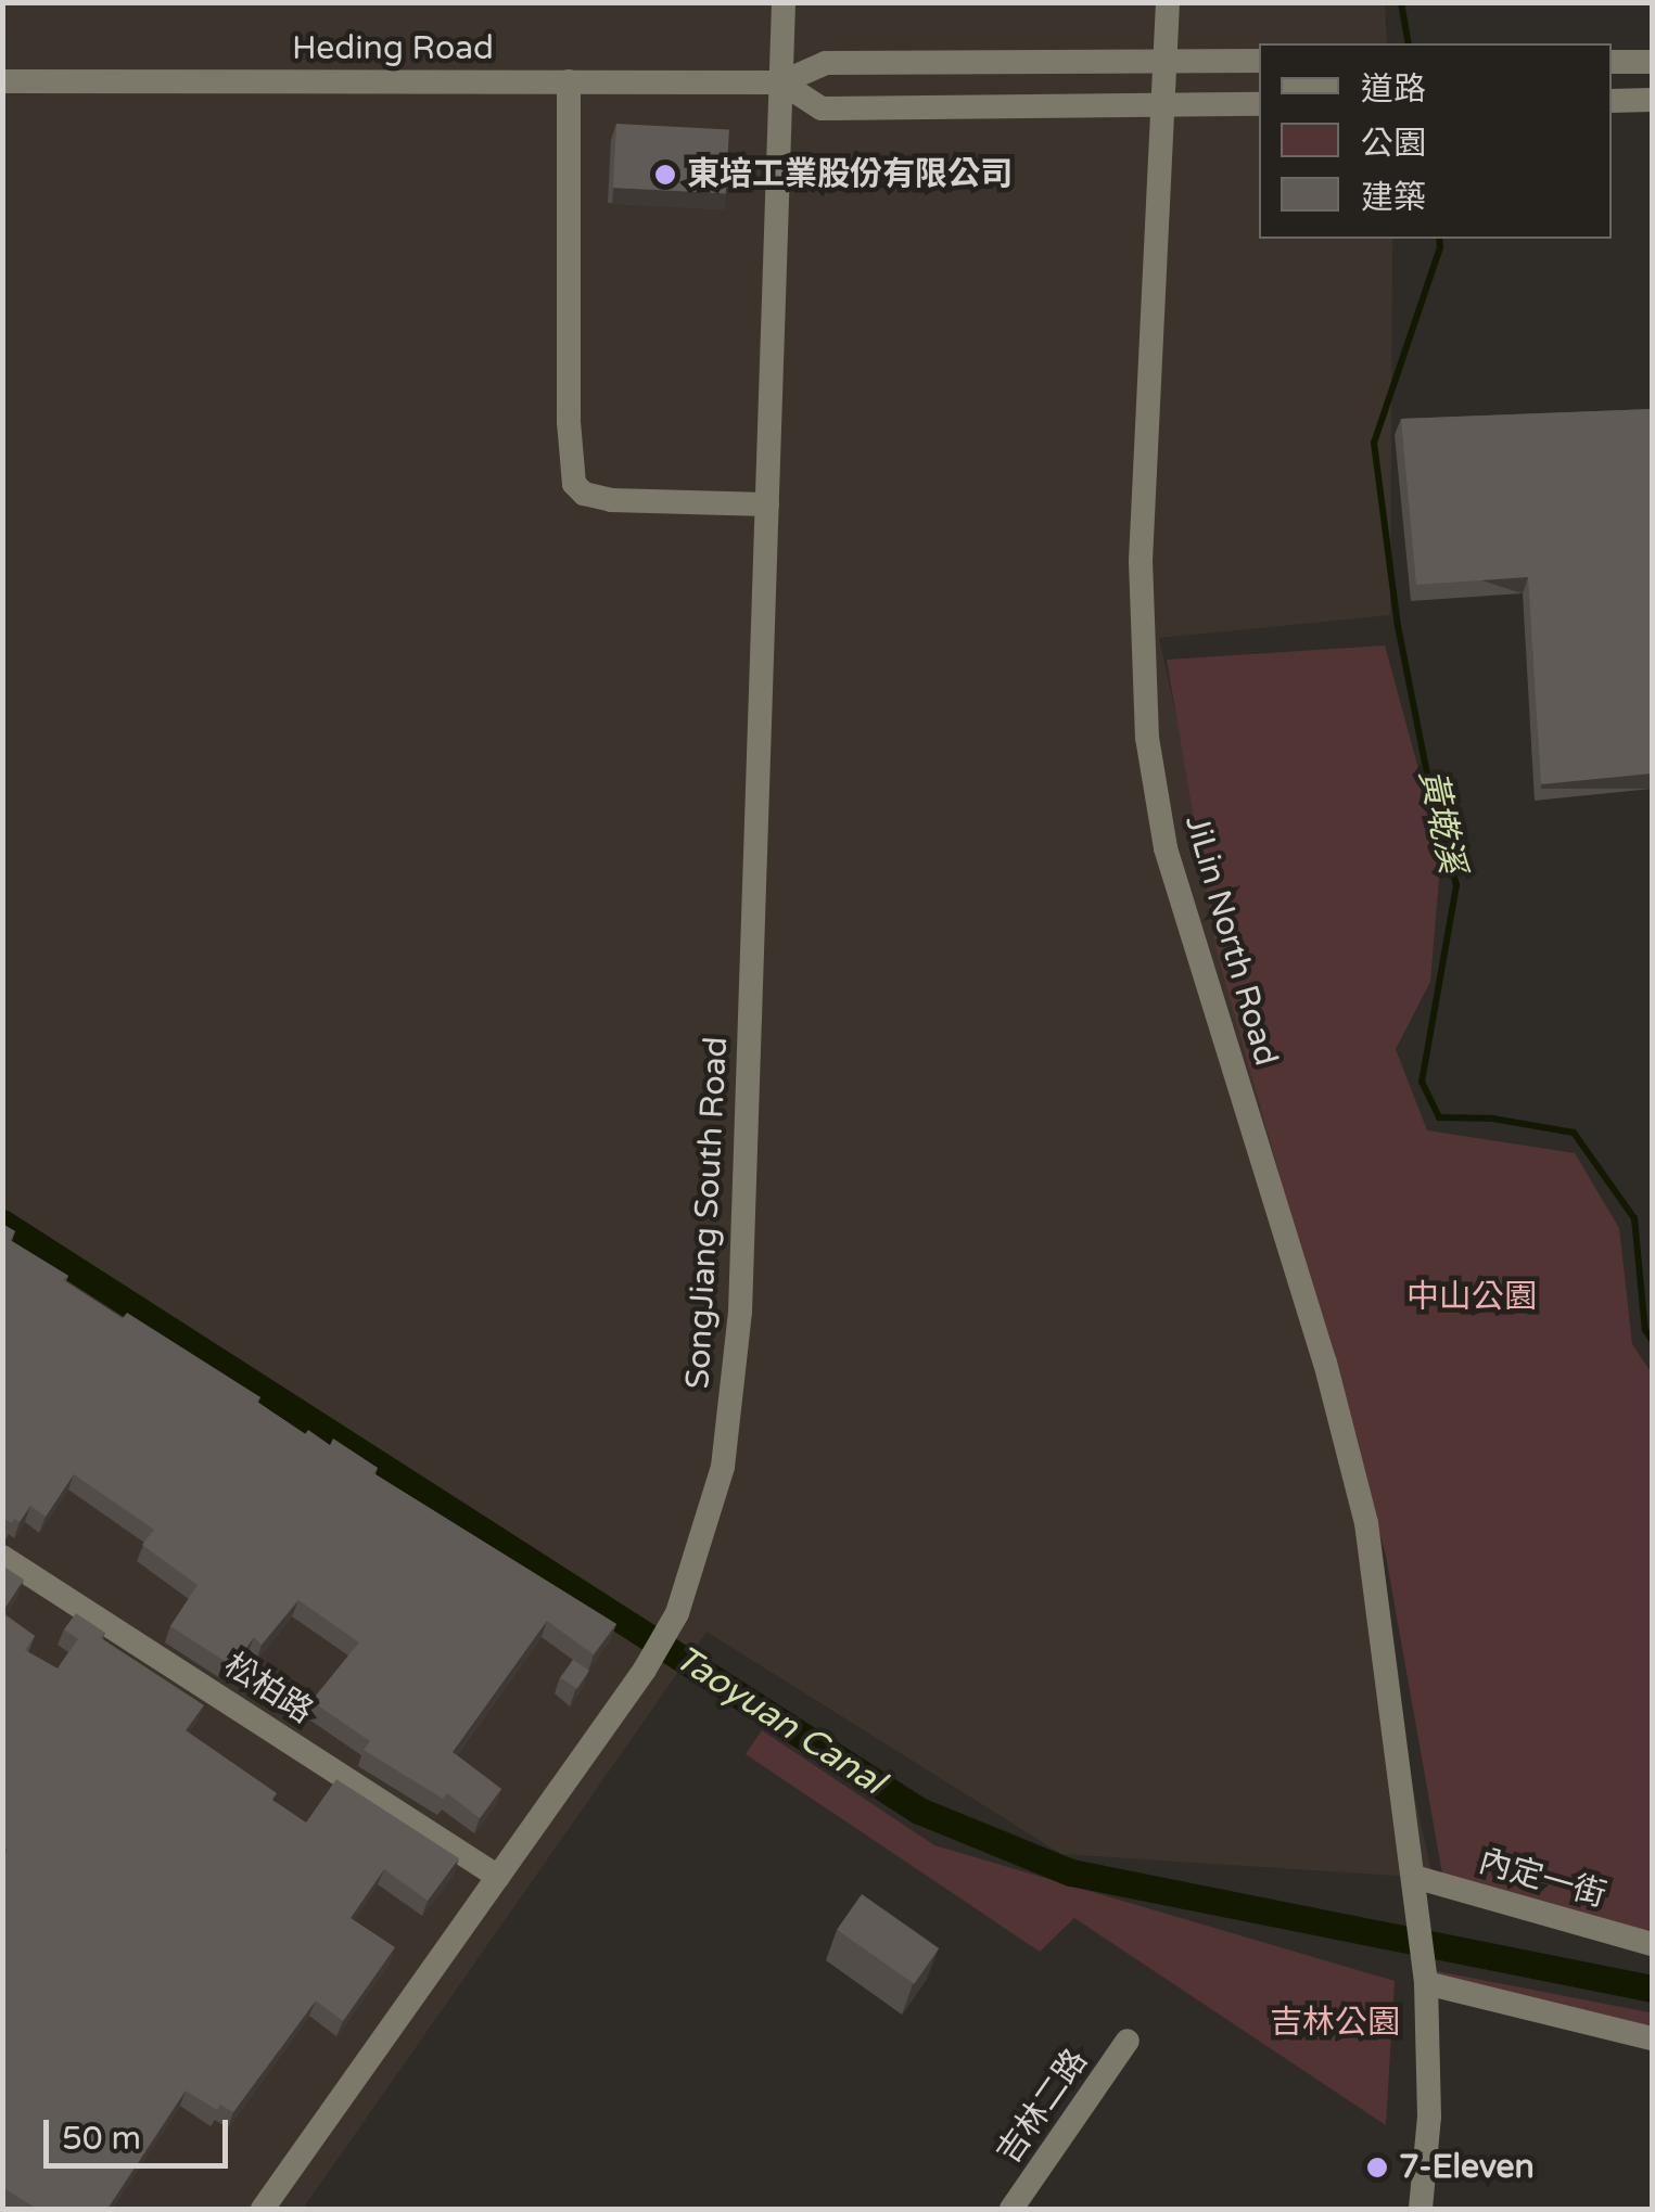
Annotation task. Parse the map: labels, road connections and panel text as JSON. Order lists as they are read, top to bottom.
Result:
{
  "streets": {
    "street": [
      "Heding Road",
      "JiLin North Road",
      "SongJiang South Road",
      "松柏路",
      "內定一街",
      "吉林二路"
    ]
  },
  "crossings": [
    ["Heding Road", "JiLin North Road"],
    ["Heding Road", "SongJiang South Road"],
    ["JiLin North Road", "內定一街"],
    ["SongJiang South Road", "松柏路"]
  ],
  "water": ["黃墘溪", "Taoyuan Canal"],
  "parks": ["中山公園", "吉林公園"],
  "places": ["東培工業股份有限公司", "7-Eleven"],
  "legend": ["道路", "公園", "建築"],
  "scale_bar": "50 m"
}
